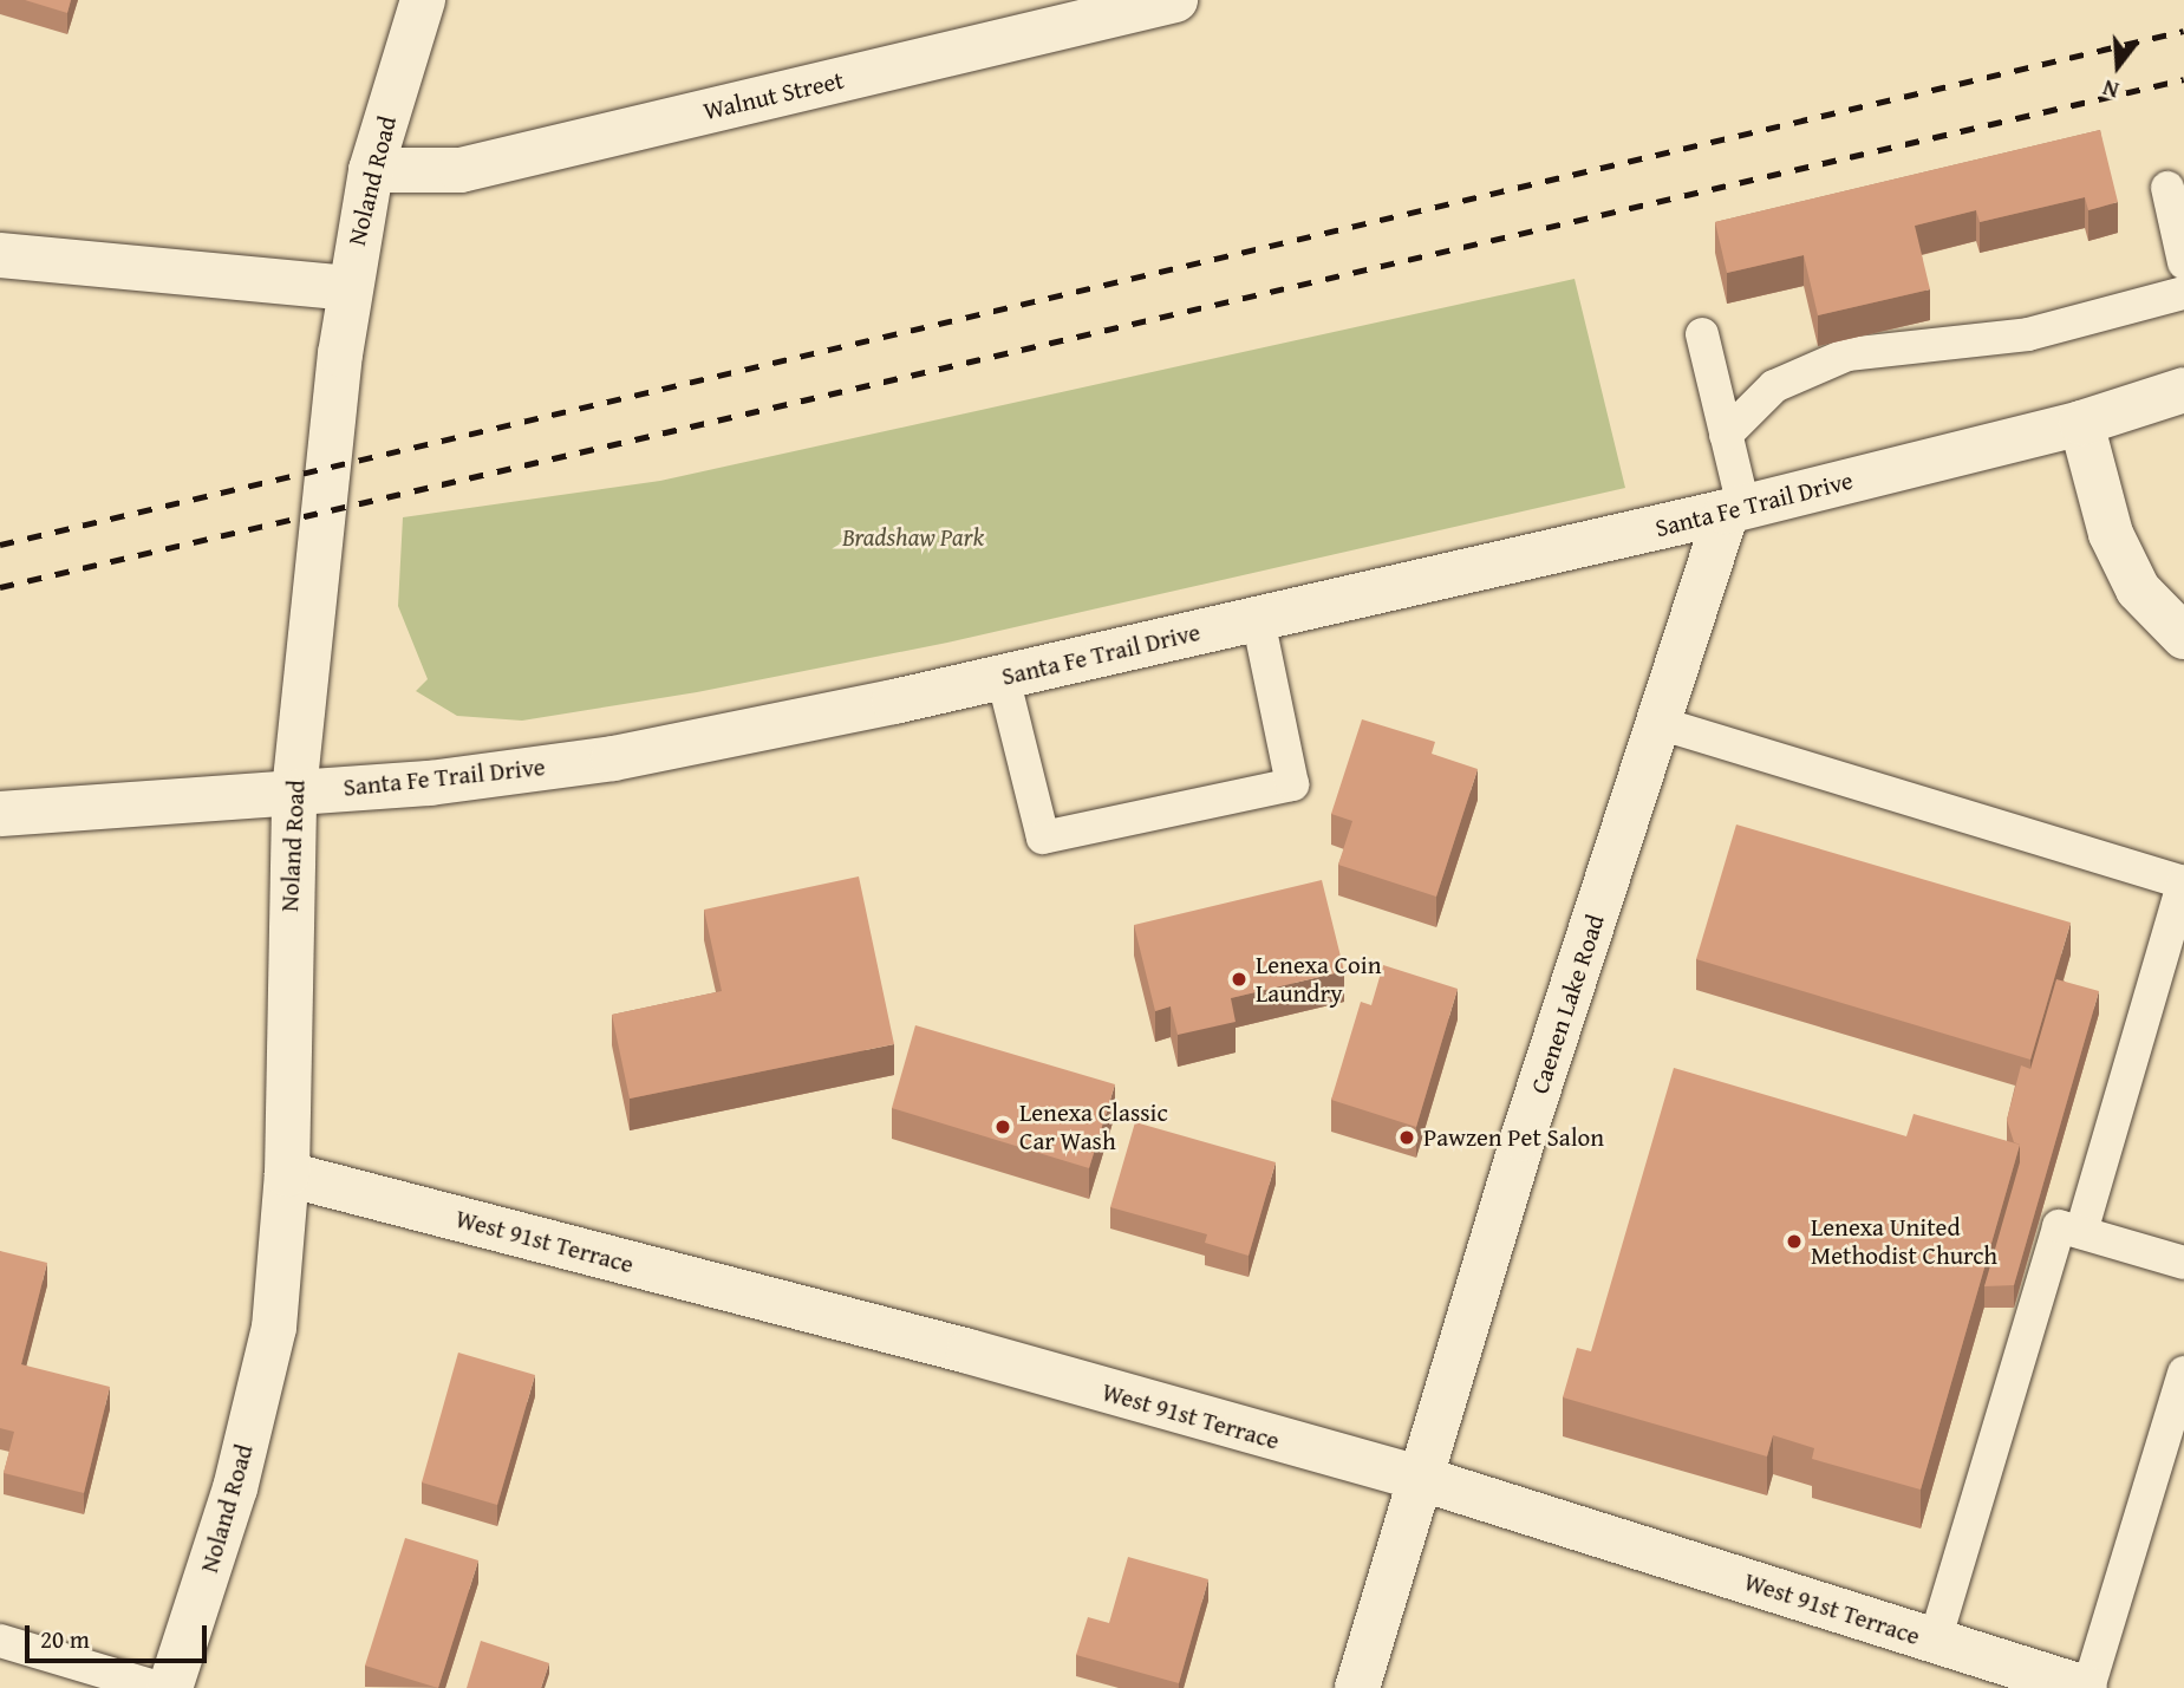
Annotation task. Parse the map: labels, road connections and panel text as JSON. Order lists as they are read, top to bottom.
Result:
{
  "streets": {
    "street": [
      "Walnut Street",
      "Noland Road",
      "Santa Fe Trail Drive",
      "Caenen Lake Road",
      "West 91st Terrace"
    ]
  },
  "crossings": [
    ["Walnut Street", "Noland Road"],
    ["Noland Road", "Santa Fe Trail Drive"],
    ["Noland Road", "West 91st Terrace"],
    ["Santa Fe Trail Drive", "Caenen Lake Road"],
    ["Caenen Lake Road", "West 91st Terrace"]
  ],
  "parks": ["Bradshaw Park"],
  "places": [
    "Lenexa Coin Laundry",
    "Lenexa Classic Car Wash",
    "Pawzen Pet Salon",
    "Lenexa United Methodist Church"
  ],
  "scale_bar": "20 m",
  "north": "bottom"
}
